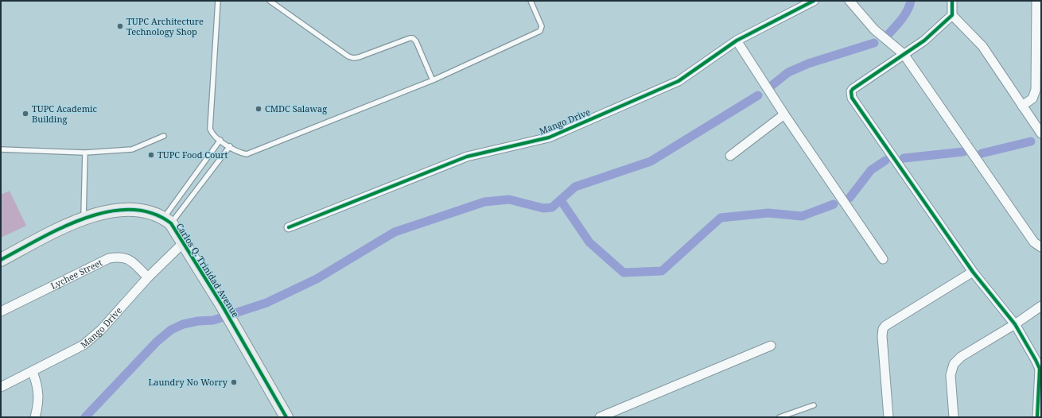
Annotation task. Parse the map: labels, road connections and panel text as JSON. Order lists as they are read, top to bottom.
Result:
{
  "streets": {
    "main road": ["Carlos Q. Trinidad Avenue"],
    "street": ["Mango Drive", "Lychee Street"]
  },
  "crossings": [
    ["Mango Drive", "Carlos Q. Trinidad Avenue"],
    ["Mango Drive", "Lychee Street"]
  ],
  "places": [
    "TUPC Architecture Technology Shop",
    "CMDC Salawag",
    "TUPC Academic Building",
    "TUPC Food Court",
    "Laundry No Worry"
  ]
}
